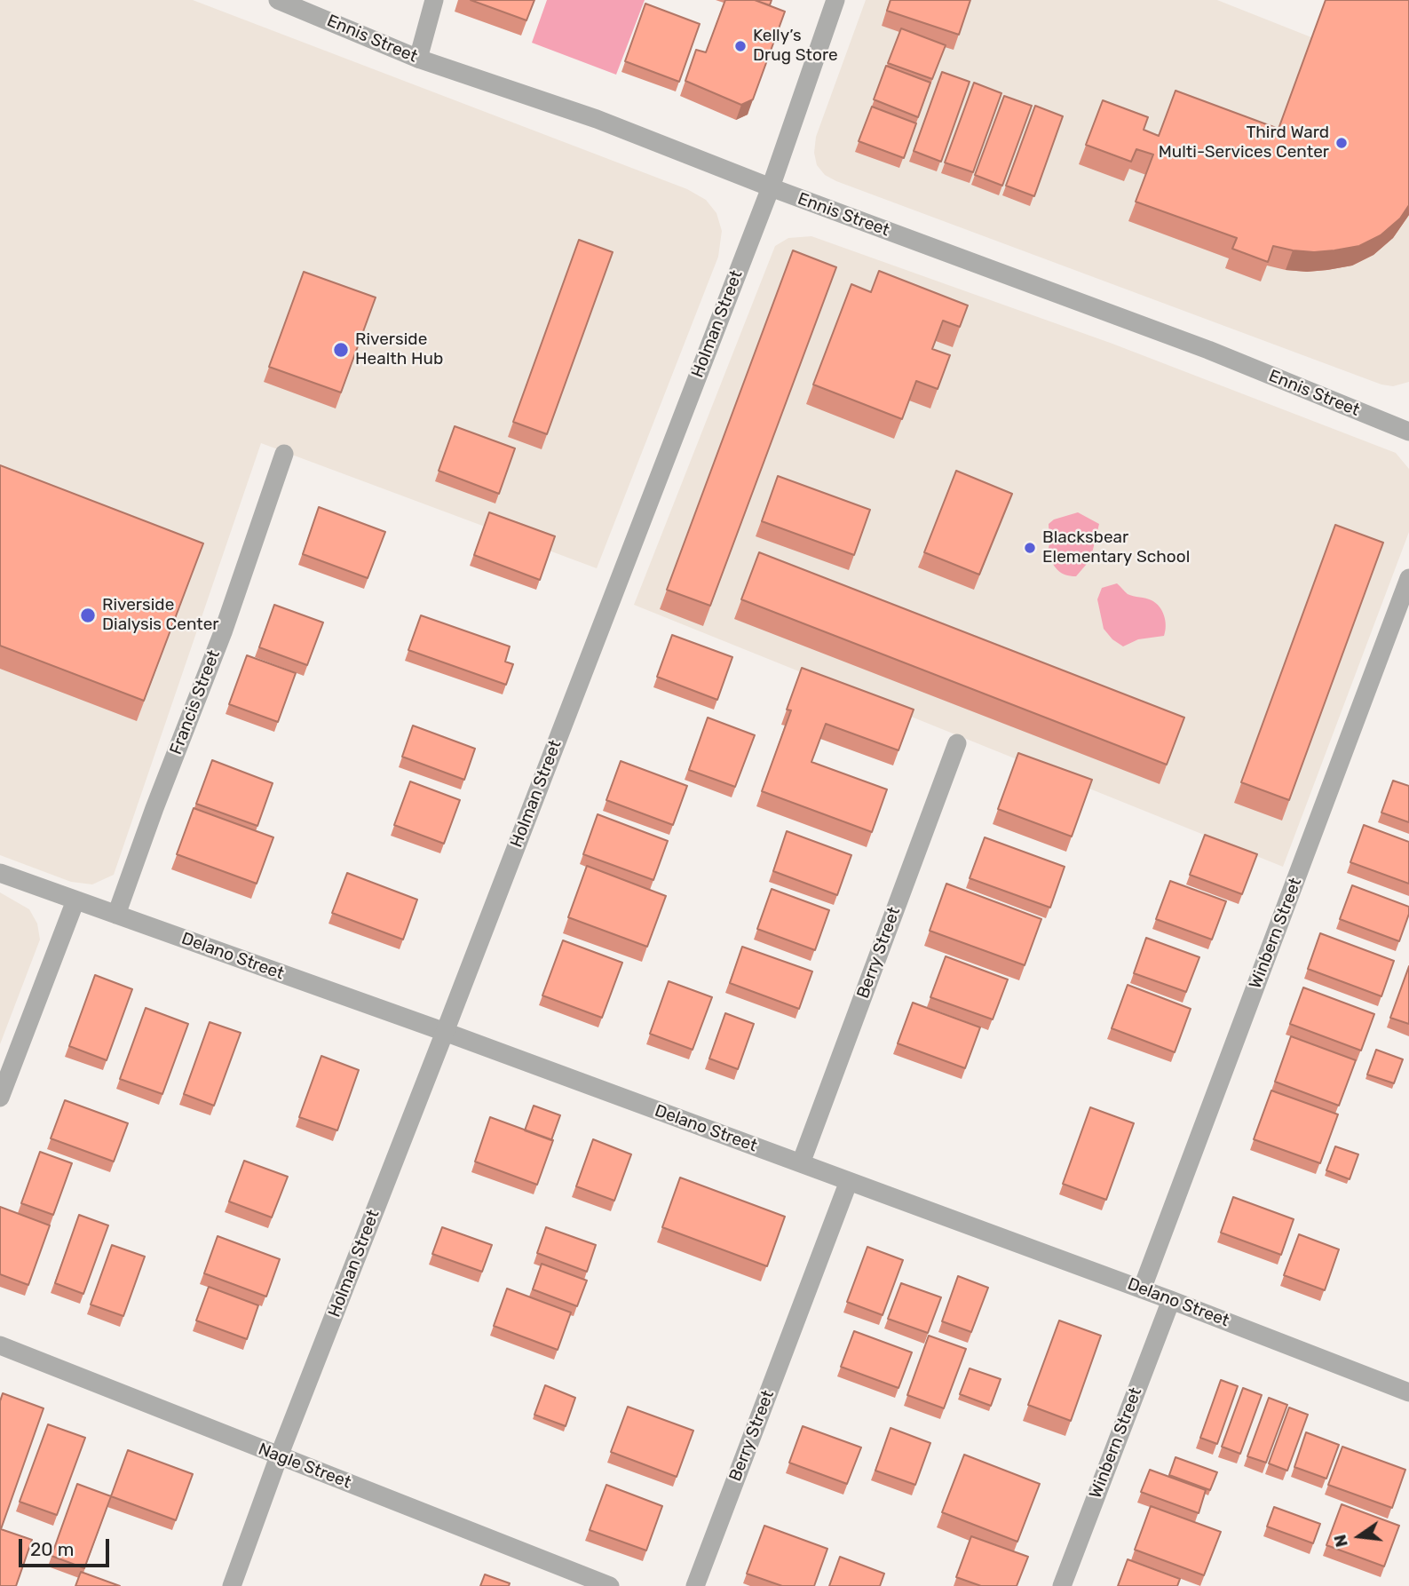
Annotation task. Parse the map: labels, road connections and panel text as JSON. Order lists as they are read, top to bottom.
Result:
{
  "streets": {
    "street": [
      "Ennis Street",
      "Holman Street",
      "Francis Street",
      "Winbern Street",
      "Berry Street",
      "Delano Street",
      "Nagle Street"
    ]
  },
  "crossings": [
    ["Ennis Street", "Holman Street"],
    ["Holman Street", "Delano Street"],
    ["Holman Street", "Nagle Street"],
    ["Francis Street", "Delano Street"],
    ["Winbern Street", "Delano Street"],
    ["Berry Street", "Delano Street"]
  ],
  "places": [
    "Kelly’s Drug Store",
    "Third Ward Multi-Services Center",
    "Riverside Health Hub",
    "Blacksbear Elementary School",
    "Riverside Dialysis Center"
  ],
  "scale_bar": "20 m",
  "north": "left"
}
